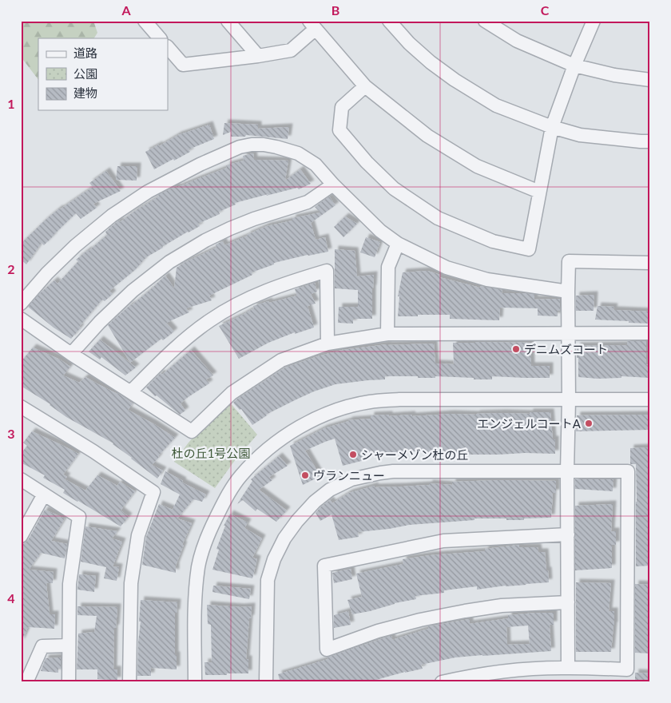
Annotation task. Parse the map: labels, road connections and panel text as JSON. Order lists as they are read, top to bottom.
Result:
{
  "parks": ["杜の丘1号公園"],
  "places": [
    "デニムズコート",
    "エンジェルコートA",
    "シャーメゾン杜の丘",
    "ヴランニュー"
  ],
  "legend": ["道路", "公園", "建物"],
  "grid": {
    "columns": ["A", "B", "C"],
    "rows": [
      "1",
      "2",
      "3",
      "4"
    ]
  }
}
